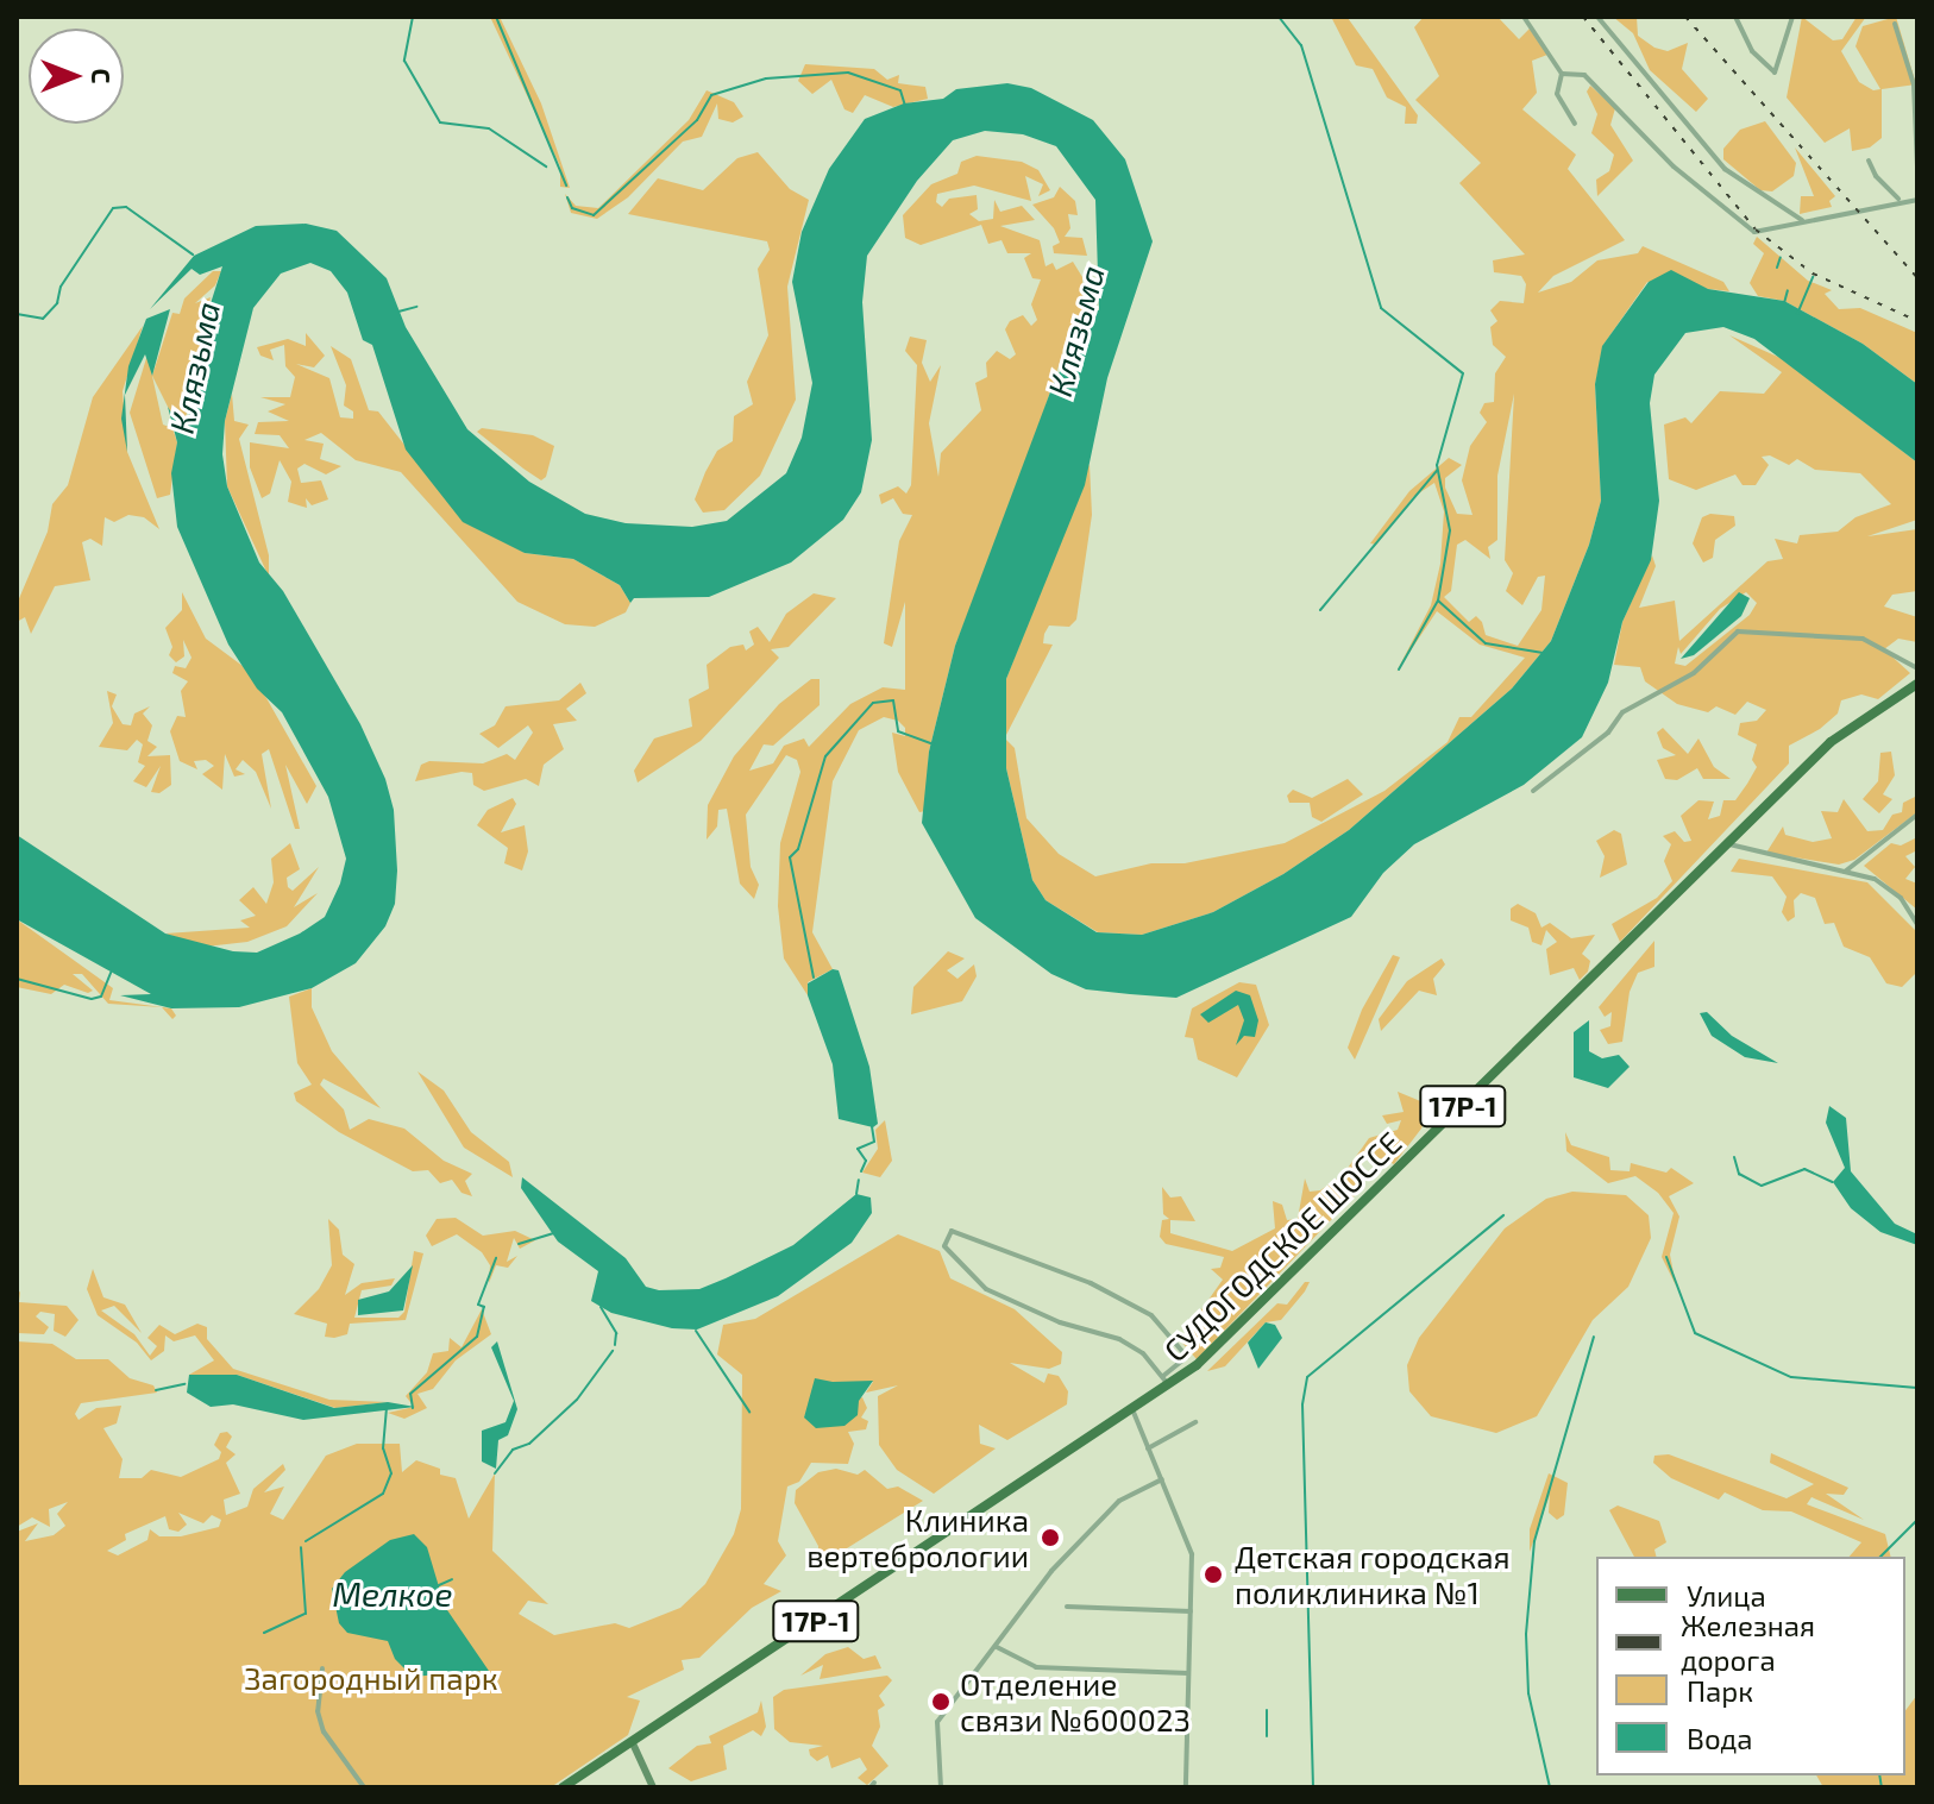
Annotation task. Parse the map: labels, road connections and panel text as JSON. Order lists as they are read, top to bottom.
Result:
{
  "streets": {
    "main road": ["17Р-1", "СУДОГОДСКОЕ ШОССЕ"]
  },
  "water": ["Клязьма", "Мелкое"],
  "parks": ["Загородный парк"],
  "places": ["Клиника вертебрологии", "Детская городская поликлиника №1", "Отделение связи №600023"],
  "legend": [
    "Улица",
    "Железная дорога",
    "Парк",
    "Вода"
  ],
  "north": "right"
}
